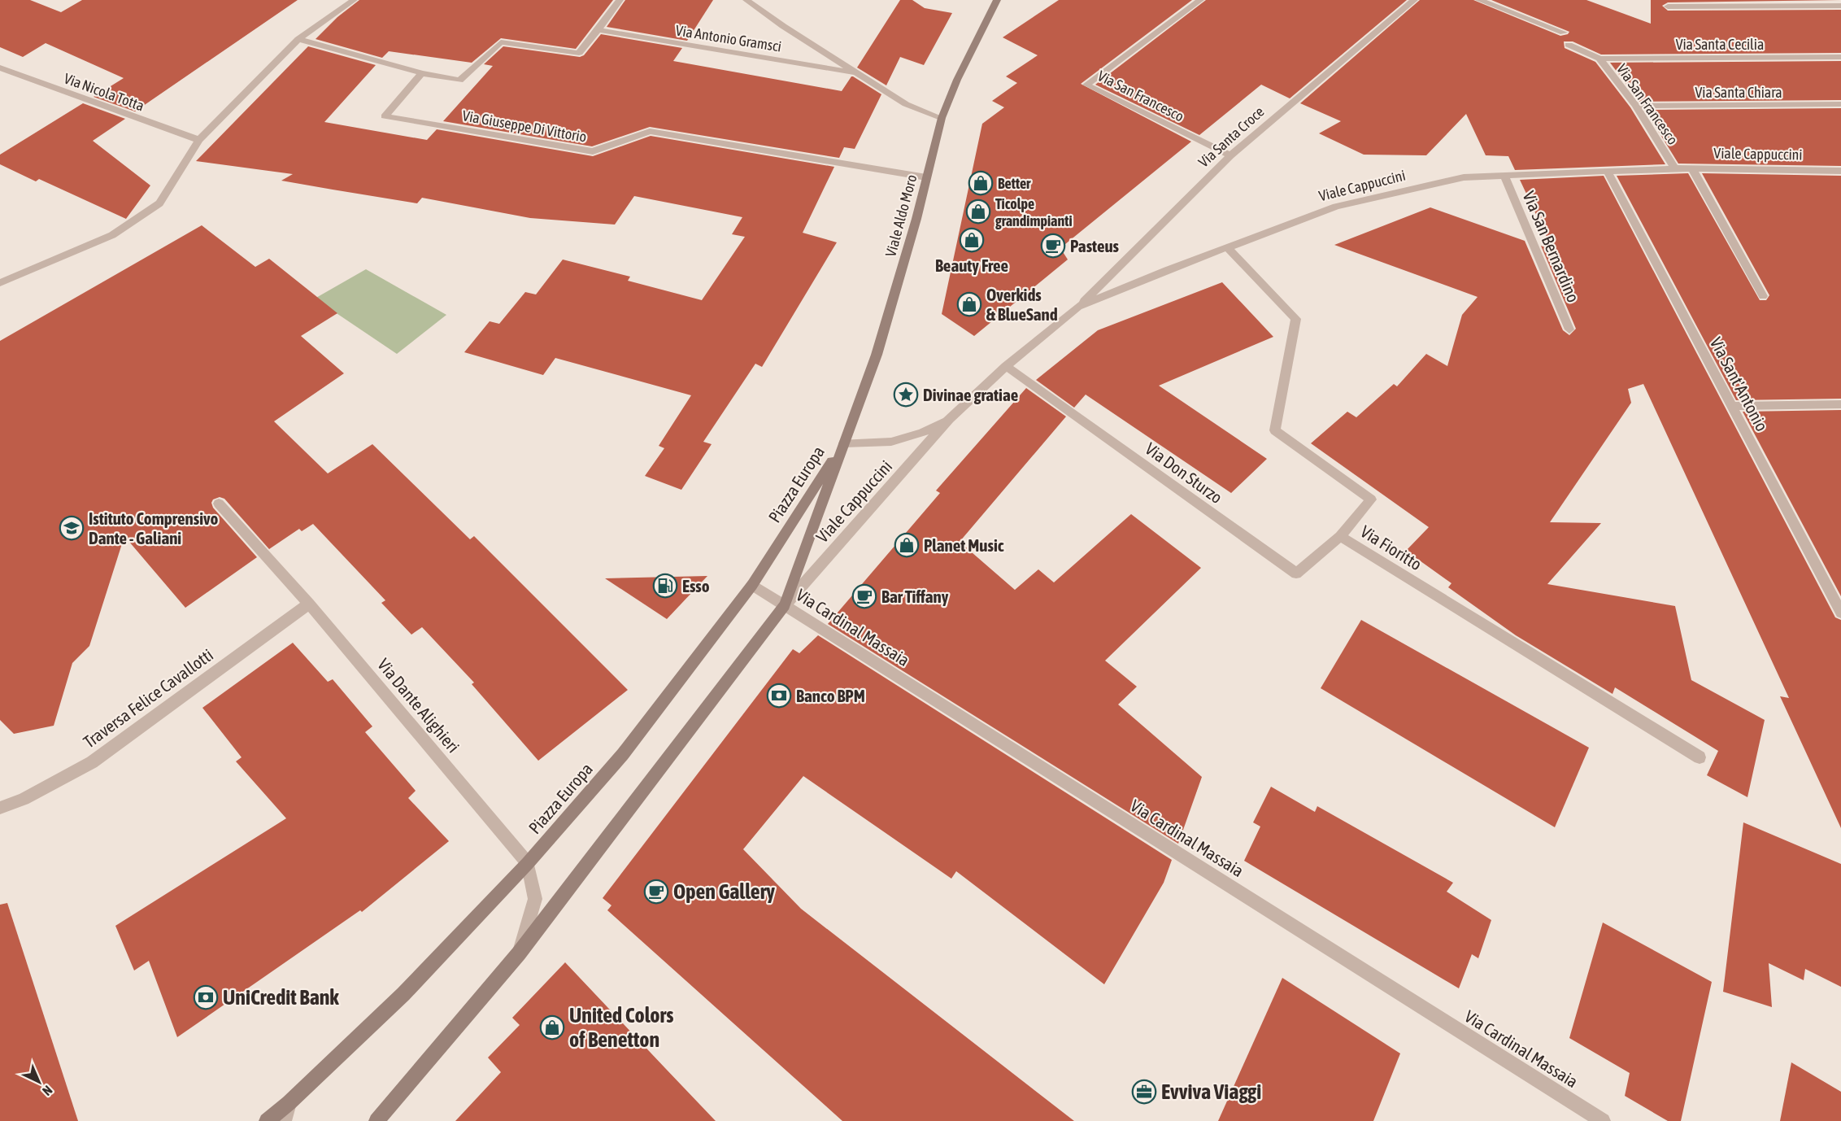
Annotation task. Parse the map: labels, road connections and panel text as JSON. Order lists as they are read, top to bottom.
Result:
{
  "streets": {
    "main road": ["Viale Aldo Moro", "Piazza Europa"],
    "street": [
      "Via Antonio Gramsci",
      "Via Santa Cecilia",
      "Via Nicola Totta",
      "Via Santa Chiara",
      "Via San Francesco",
      "Via Giuseppe Di Vittorio",
      "Via Santa Croce",
      "Viale Cappuccini",
      "Via San Bernardino",
      "Via Sant'Antonio",
      "Via Don Sturzo",
      "Via Fioritto",
      "Via Cardinal Massaia",
      "Traversa Felice Cavallotti",
      "Via Dante Alighieri"
    ]
  },
  "crossings": [
    ["Via Antonio Gramsci", "Viale Aldo Moro"],
    ["Via Santa Cecilia", "Via San Francesco"],
    ["Via Santa Chiara", "Via San Francesco"],
    ["Via San Francesco", "Via Santa Croce"],
    ["Via San Francesco", "Viale Cappuccini"],
    ["Via Giuseppe Di Vittorio", "Viale Aldo Moro"],
    ["Via Santa Croce", "Viale Cappuccini"],
    ["Viale Cappuccini", "Viale Aldo Moro"],
    ["Viale Cappuccini", "Via San Bernardino"],
    ["Viale Cappuccini", "Via Sant'Antonio"],
    ["Viale Cappuccini", "Via Don Sturzo"],
    ["Viale Cappuccini", "Piazza Europa"],
    ["Viale Cappuccini", "Via Fioritto"],
    ["Viale Cappuccini", "Via Cardinal Massaia"],
    ["Viale Aldo Moro", "Piazza Europa"],
    ["Via Don Sturzo", "Via Fioritto"],
    ["Piazza Europa", "Via Cardinal Massaia"],
    ["Piazza Europa", "Via Dante Alighieri"],
    ["Traversa Felice Cavallotti", "Via Dante Alighieri"]
  ],
  "places": {
    "shop": [
      "Better",
      "Ticolpe grandimpianti",
      "Beauty Free",
      "Overkids & BlueSand",
      "Planet Music",
      "United Colors of Benetton"
    ],
    "cafe": ["Pasteus", "Bar Tiffany", "Open Gallery"],
    "place": ["Divinae gratiae"],
    "school or university": ["Istituto Comprensivo Dante - Galiani"],
    "fuel station": ["Esso"],
    "bank": ["Banco BPM", "UniCredit Bank"],
    "office": ["Evviva Viaggi"]
  },
  "north": "bottom right"
}
